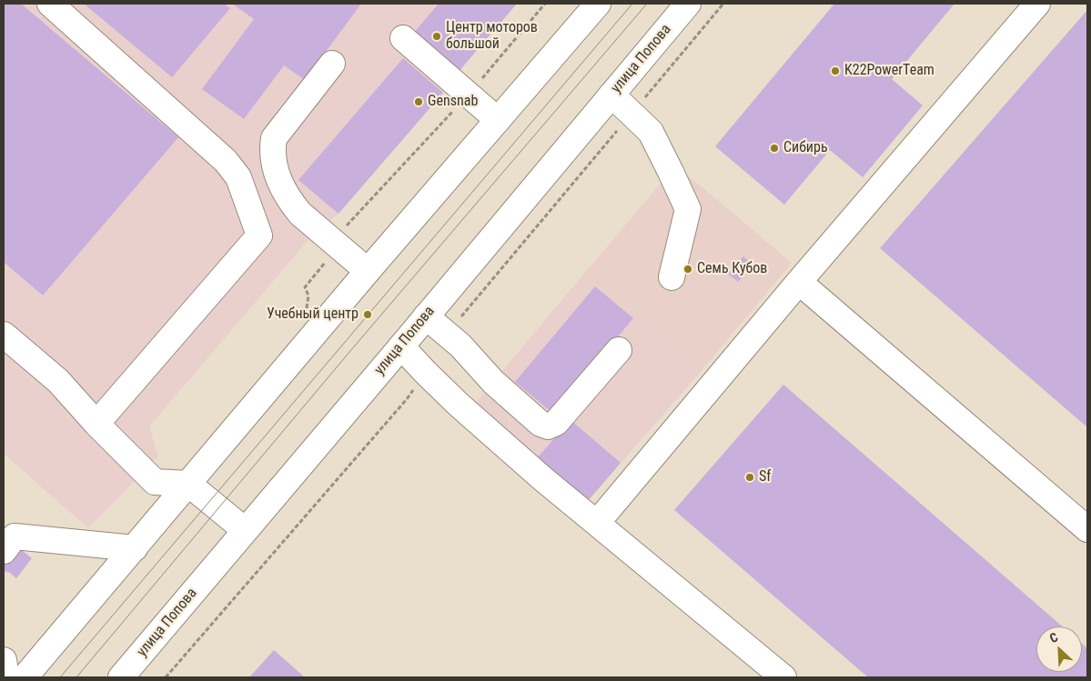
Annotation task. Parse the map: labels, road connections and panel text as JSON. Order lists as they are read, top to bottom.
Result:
{
  "streets": {
    "main road": ["улица Попова"]
  },
  "places": [
    "Центр моторов большой",
    "K22PowerTeam",
    "Gensnab",
    "Сибирь",
    "Семь Кубов",
    "Учебный центр",
    "Sf"
  ],
  "north": "top left"
}
